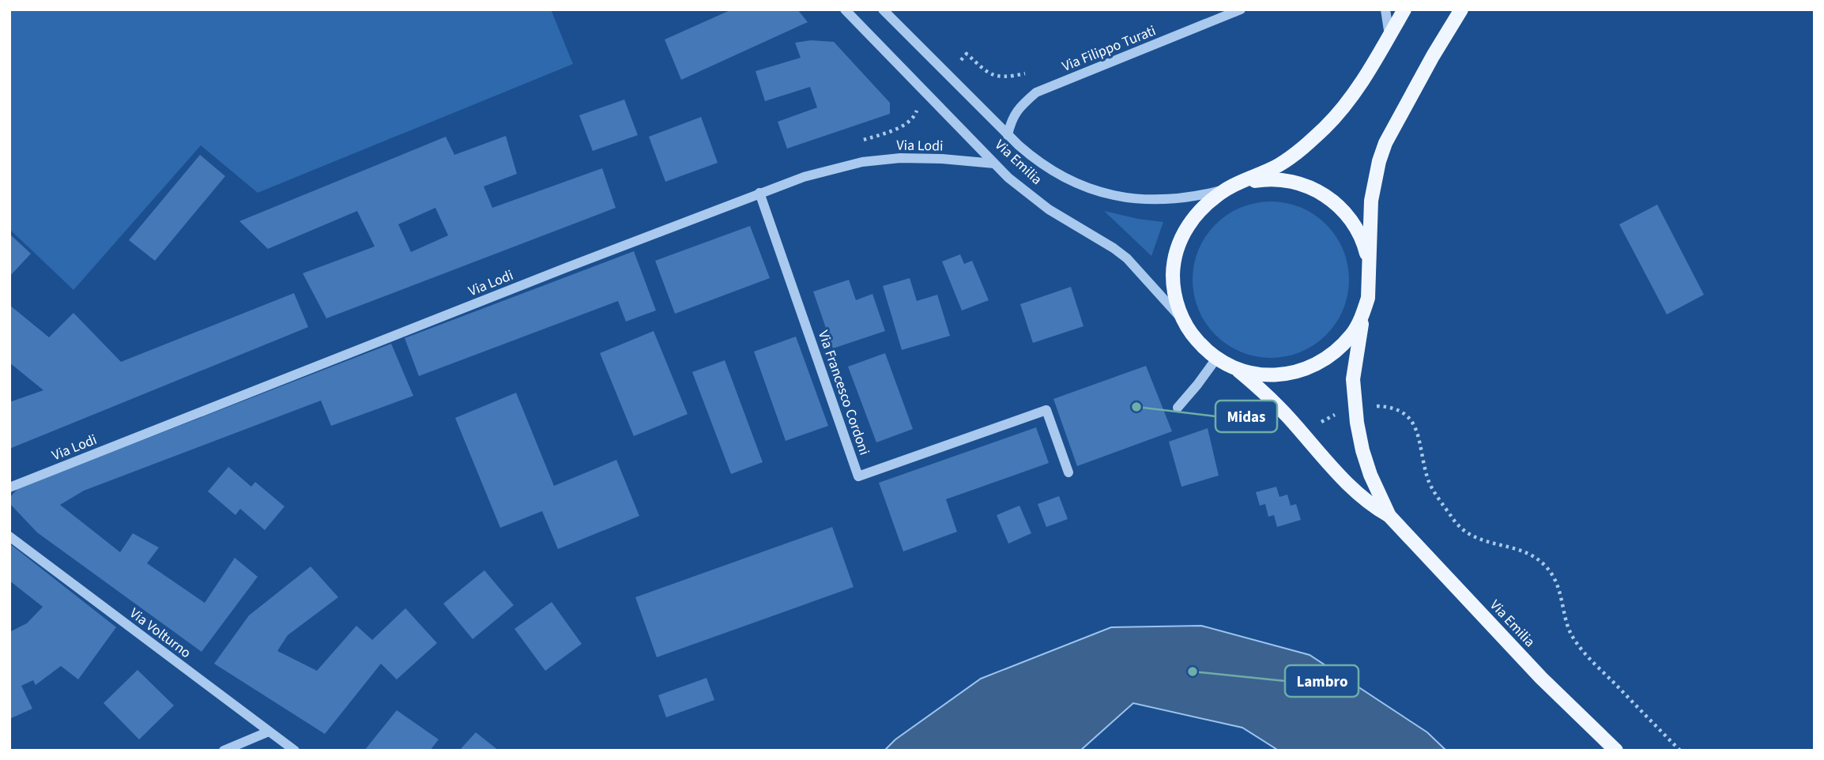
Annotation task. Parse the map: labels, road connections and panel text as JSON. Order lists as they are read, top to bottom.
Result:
{
  "streets": {
    "main road": ["Via Emilia"],
    "street": [
      "Via Filippo Turati",
      "Via Lodi",
      "Via Francesco Cordoni",
      "Via Volturno"
    ]
  },
  "crossings": [
    ["Via Filippo Turati", "Via Emilia"],
    ["Via Lodi", "Via Emilia"],
    ["Via Lodi", "Via Francesco Cordoni"]
  ],
  "places": ["Midas", "Lambro"]
}
